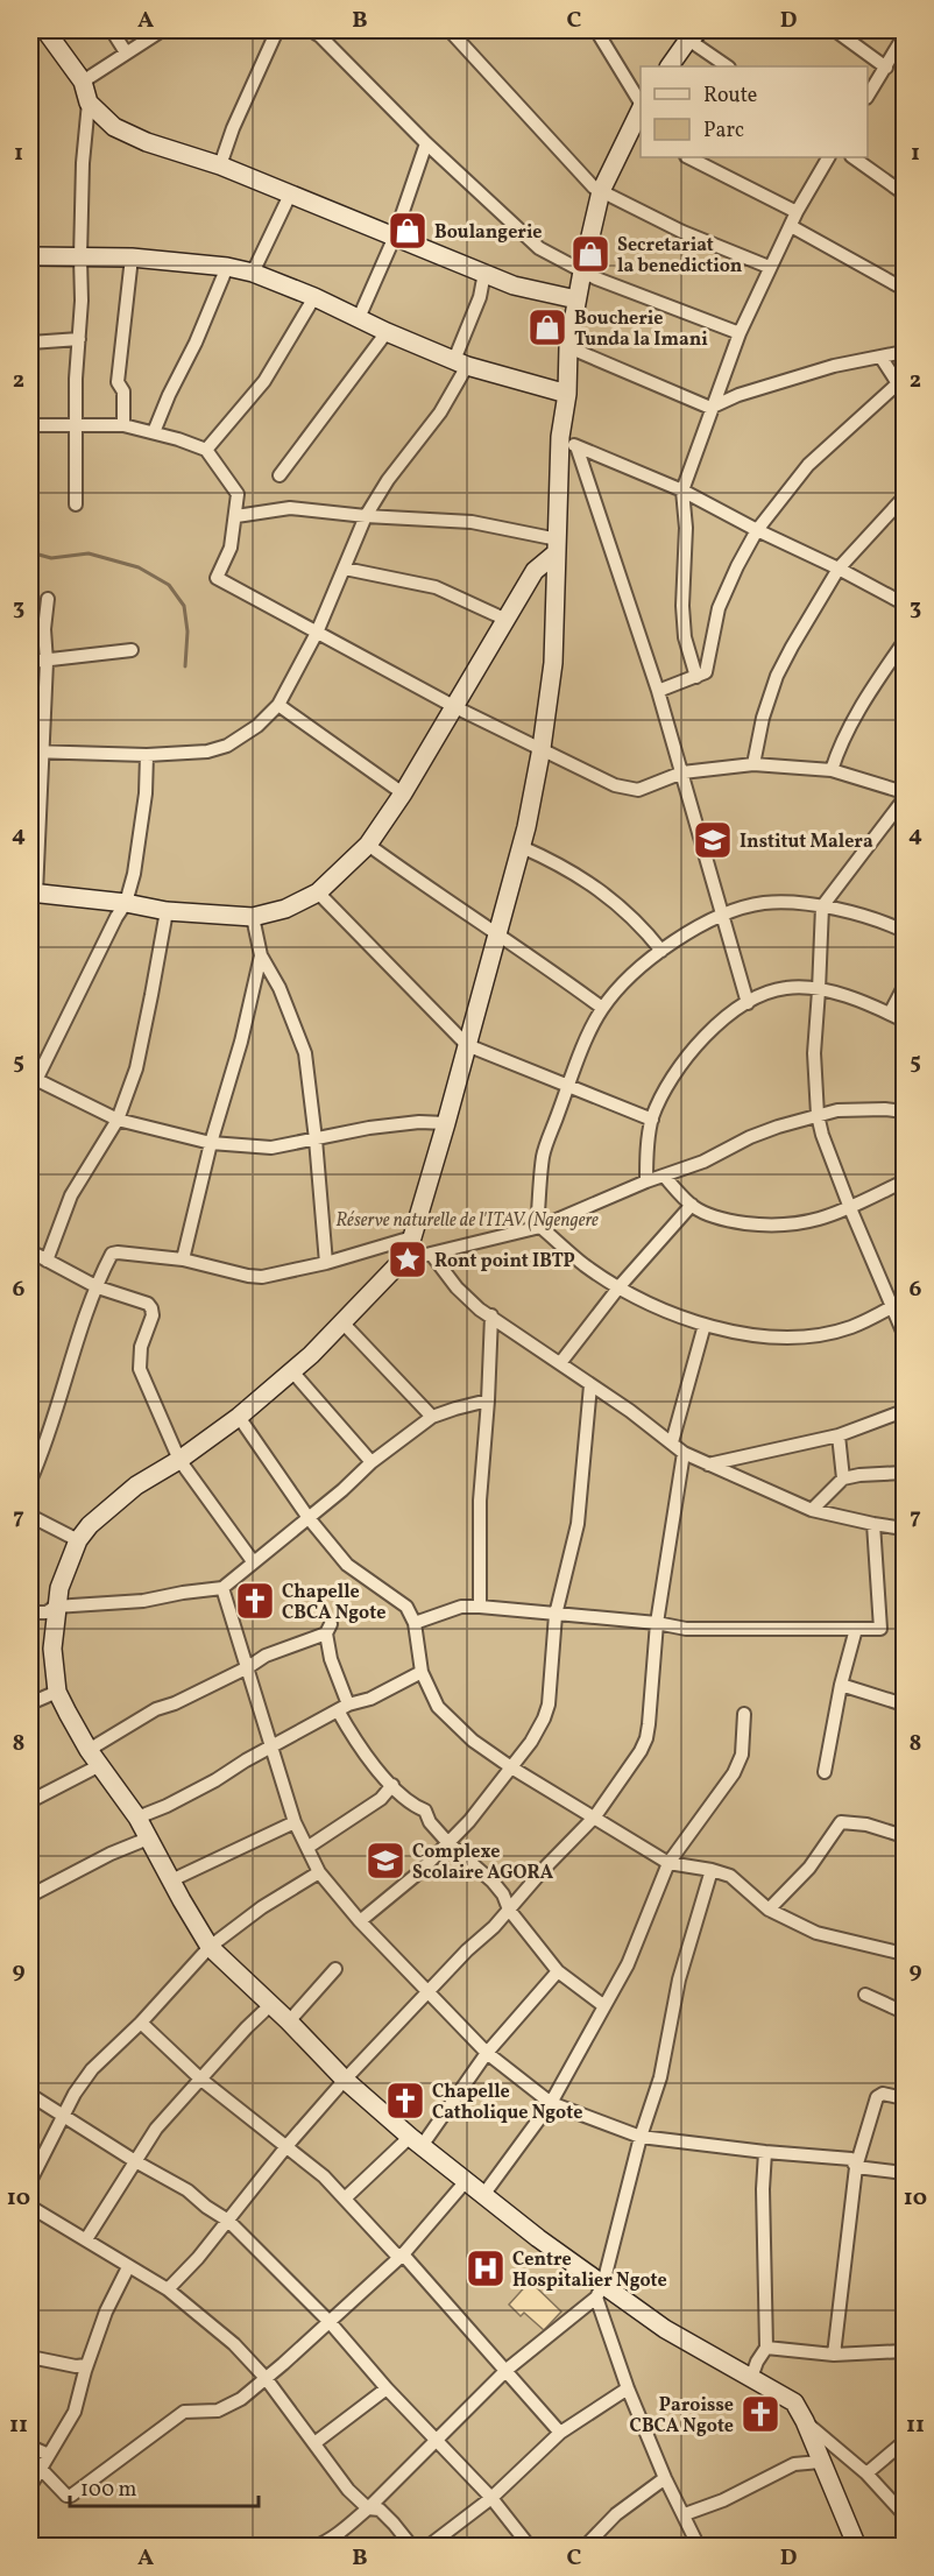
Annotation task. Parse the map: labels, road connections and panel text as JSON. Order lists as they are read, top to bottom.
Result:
{
  "parks": ["Réserve naturelle de l'ITAV (Ngengere"],
  "places": {
    "shop": ["Boulangerie", "Secretariat la benediction", "Boucherie Tunda la Imani"],
    "school or university": ["Institut Malera", "Complexe Scolaire AGORA"],
    "place": ["Ront point IBTP"],
    "church": ["Chapelle CBCA Ngote", "Chapelle Catholique Ngote", "Paroisse CBCA Ngote"],
    "hospital": ["Centre Hospitalier Ngote"]
  },
  "legend": ["Route", "Parc"],
  "scale_bar": "100 m",
  "grid": {
    "columns": [
      "A",
      "B",
      "C",
      "D"
    ],
    "rows": [
      "1",
      "2",
      "3",
      "4",
      "5",
      "6",
      "7",
      "8",
      "9",
      "10",
      "11"
    ]
  }
}
